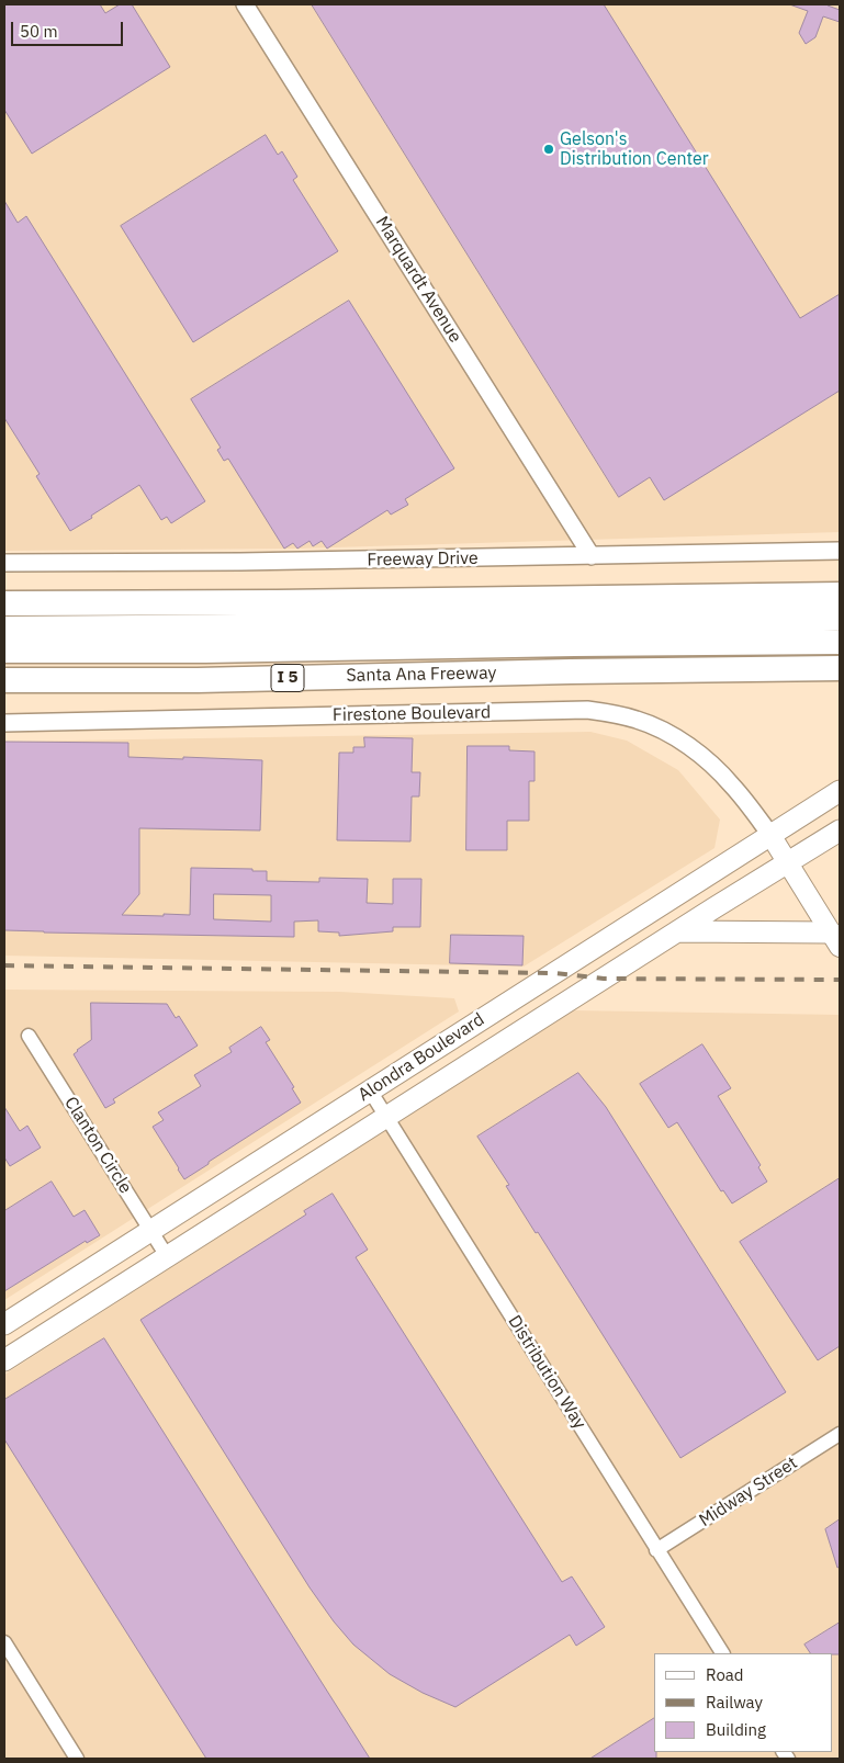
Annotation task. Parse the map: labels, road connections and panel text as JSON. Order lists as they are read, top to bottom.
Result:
{
  "streets": {
    "highway": ["Santa Ana Freeway", "I 5"],
    "main road": ["Alondra Boulevard"],
    "street": [
      "Marquardt Avenue",
      "Freeway Drive",
      "Firestone Boulevard",
      "Clanton Circle",
      "Distribution Way",
      "Midway Street"
    ]
  },
  "crossings": [
    ["Marquardt Avenue", "Freeway Drive"],
    ["Firestone Boulevard", "Alondra Boulevard"],
    ["Alondra Boulevard", "Clanton Circle"],
    ["Alondra Boulevard", "Distribution Way"],
    ["Distribution Way", "Midway Street"]
  ],
  "places": ["Gelson's Distribution Center"],
  "legend": ["Road", "Railway", "Building"],
  "scale_bar": "50 m"
}
